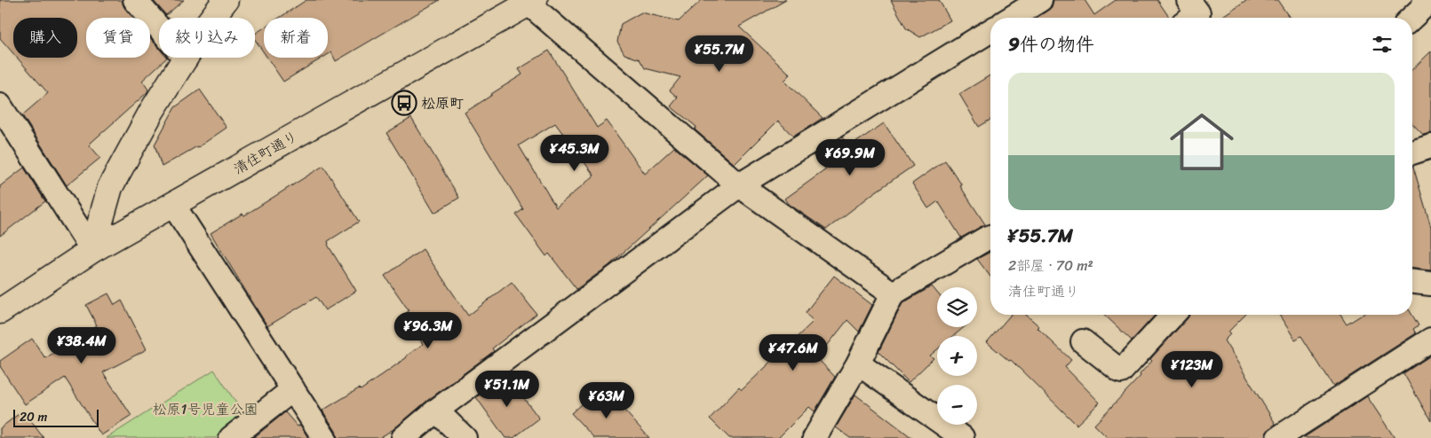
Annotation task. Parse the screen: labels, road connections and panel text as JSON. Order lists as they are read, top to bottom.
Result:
{
  "streets": {
    "street": ["清住町通り"]
  },
  "parks": ["松原1号児童公園"],
  "places": {
    "bus stop": ["松原町"]
  },
  "scale_bar": "20 m",
  "page": {
    "chip": [
      "購入",
      "賃貸",
      "絞り込み",
      "新着"
    ],
    "heading": "9件の物件",
    "price": [
      "¥55.7M",
      "¥45.3M",
      "¥69.9M",
      "¥96.3M",
      "¥38.4M",
      "¥47.6M",
      "¥123M",
      "¥51.1M",
      "¥63M"
    ],
    "list": [
      {
        "name": "¥55.7M",
        "note": "2部屋 · 70 m² · 清住町通り"
      }
    ],
    "map_buttons": ["+", "−"],
    "scale": "20 m"
  }
}
